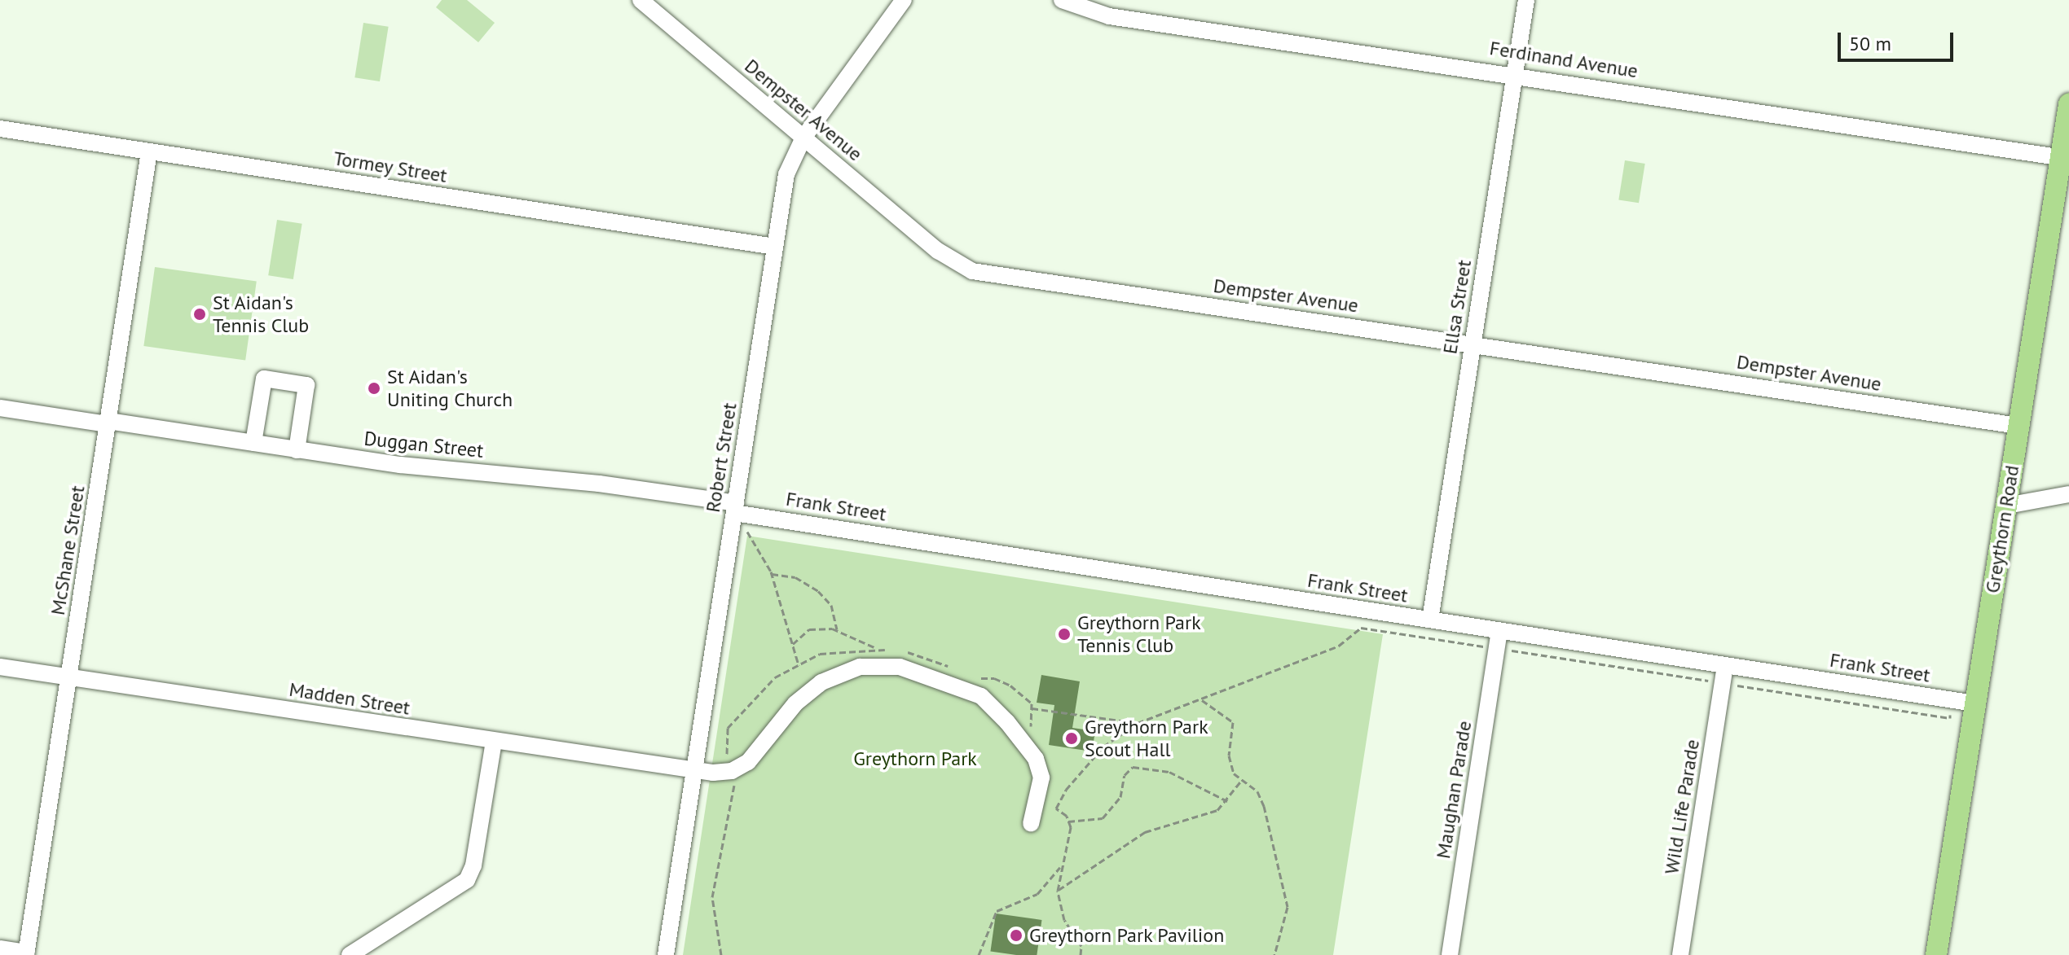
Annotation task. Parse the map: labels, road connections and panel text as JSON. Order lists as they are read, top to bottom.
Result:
{
  "streets": {
    "main road": ["Greythorn Road"],
    "street": [
      "Ferdinand Avenue",
      "Dempster Avenue",
      "Tormey Street",
      "Ellsa Street",
      "Duggan Street",
      "Robert Street",
      "Frank Street",
      "McShane Street",
      "Madden Street",
      "Maughan Parade",
      "Wild Life Parade"
    ]
  },
  "crossings": [
    ["Ferdinand Avenue", "Ellsa Street"],
    ["Ferdinand Avenue", "Greythorn Road"],
    ["Dempster Avenue", "Ellsa Street"],
    ["Dempster Avenue", "Robert Street"],
    ["Dempster Avenue", "Greythorn Road"],
    ["Tormey Street", "Robert Street"],
    ["Tormey Street", "McShane Street"],
    ["Ellsa Street", "Frank Street"],
    ["Duggan Street", "Robert Street"],
    ["Duggan Street", "Frank Street"],
    ["Duggan Street", "McShane Street"],
    ["Robert Street", "Frank Street"],
    ["Robert Street", "Madden Street"],
    ["Frank Street", "Greythorn Road"],
    ["Frank Street", "Maughan Parade"],
    ["Frank Street", "Wild Life Parade"],
    ["McShane Street", "Madden Street"]
  ],
  "parks": ["Greythorn Park"],
  "places": [
    "St Aidan's Tennis Club",
    "St Aidan's Uniting Church",
    "Greythorn Park Tennis Club",
    "Greythorn Park Scout Hall",
    "Greythorn Park Pavilion"
  ],
  "scale_bar": "50 m"
}
